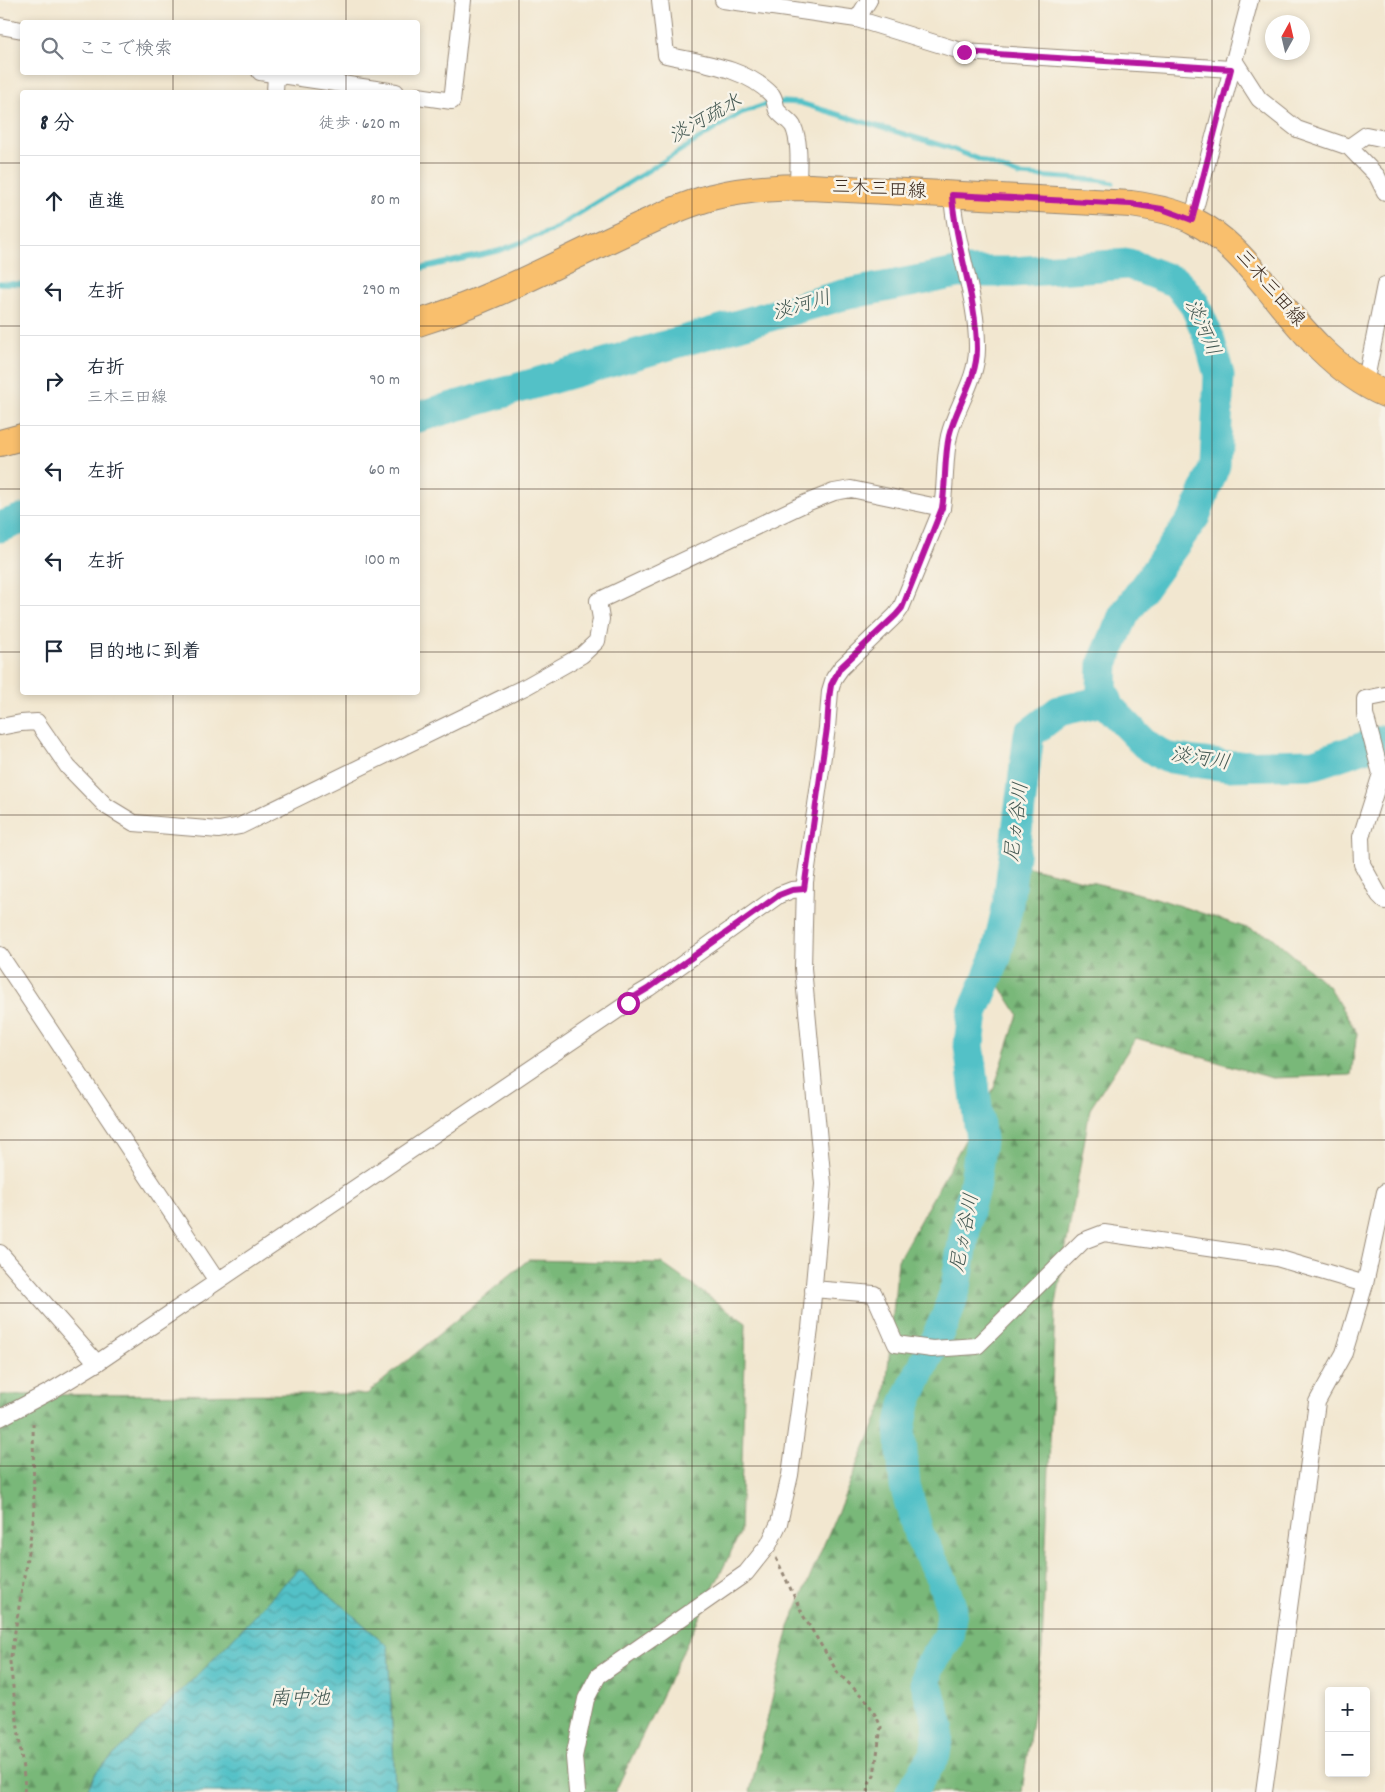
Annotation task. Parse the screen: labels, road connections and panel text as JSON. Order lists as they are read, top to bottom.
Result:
{
  "streets": {
    "main road": ["三木三田線"]
  },
  "water": [
    "淡河疏水",
    "淡河川",
    "尼ヵ谷川",
    "南中池"
  ],
  "north": "top",
  "page": {
    "search": "ここで検索",
    "heading": ["8 分", "徒歩 · 620 m"],
    "list": [
      ["直進", "80 m"],
      ["左折", "290 m"],
      ["右折", "三木三田線", "90 m"],
      ["左折", "60 m"],
      ["左折", "100 m"],
      "目的地に到着"
    ],
    "map_buttons": ["+", "−"]
  }
}
